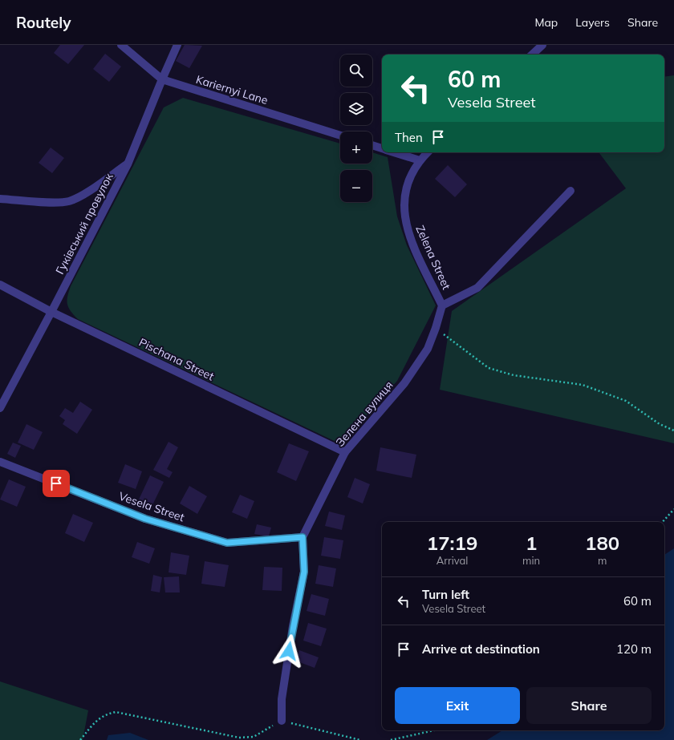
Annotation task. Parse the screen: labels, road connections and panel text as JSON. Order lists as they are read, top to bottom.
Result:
{
  "streets": {
    "street": [
      "Kariernyi Lane",
      "Гуківський провулок",
      "Zelena Street",
      "Pischana Street",
      "Зелена вулиця",
      "Vesela Street"
    ]
  },
  "crossings": [
    ["Kariernyi Lane", "Гуківський провулок"],
    ["Гуківський провулок", "Pischana Street"],
    ["Zelena Street", "Зелена вулиця"],
    ["Pischana Street", "Зелена вулиця"],
    ["Зелена вулиця", "Vesela Street"]
  ],
  "page": {
    "header": "Routely",
    "nav": ["Map", "Layers", "Share"],
    "map_buttons": ["+", "−"],
    "turn": ["60 m", "Vesela Street"],
    "then": "Then",
    "eta": [
      "17:19",
      "Arrival",
      "1",
      "min",
      "180",
      "m"
    ],
    "list": [
      {
        "name": "Turn left",
        "note": "Vesela Street",
        "value": "60 m"
      },
      {
        "name": "Arrive at destination",
        "value": "120 m"
      }
    ],
    "buttons": ["Exit", "Share"]
  }
}
